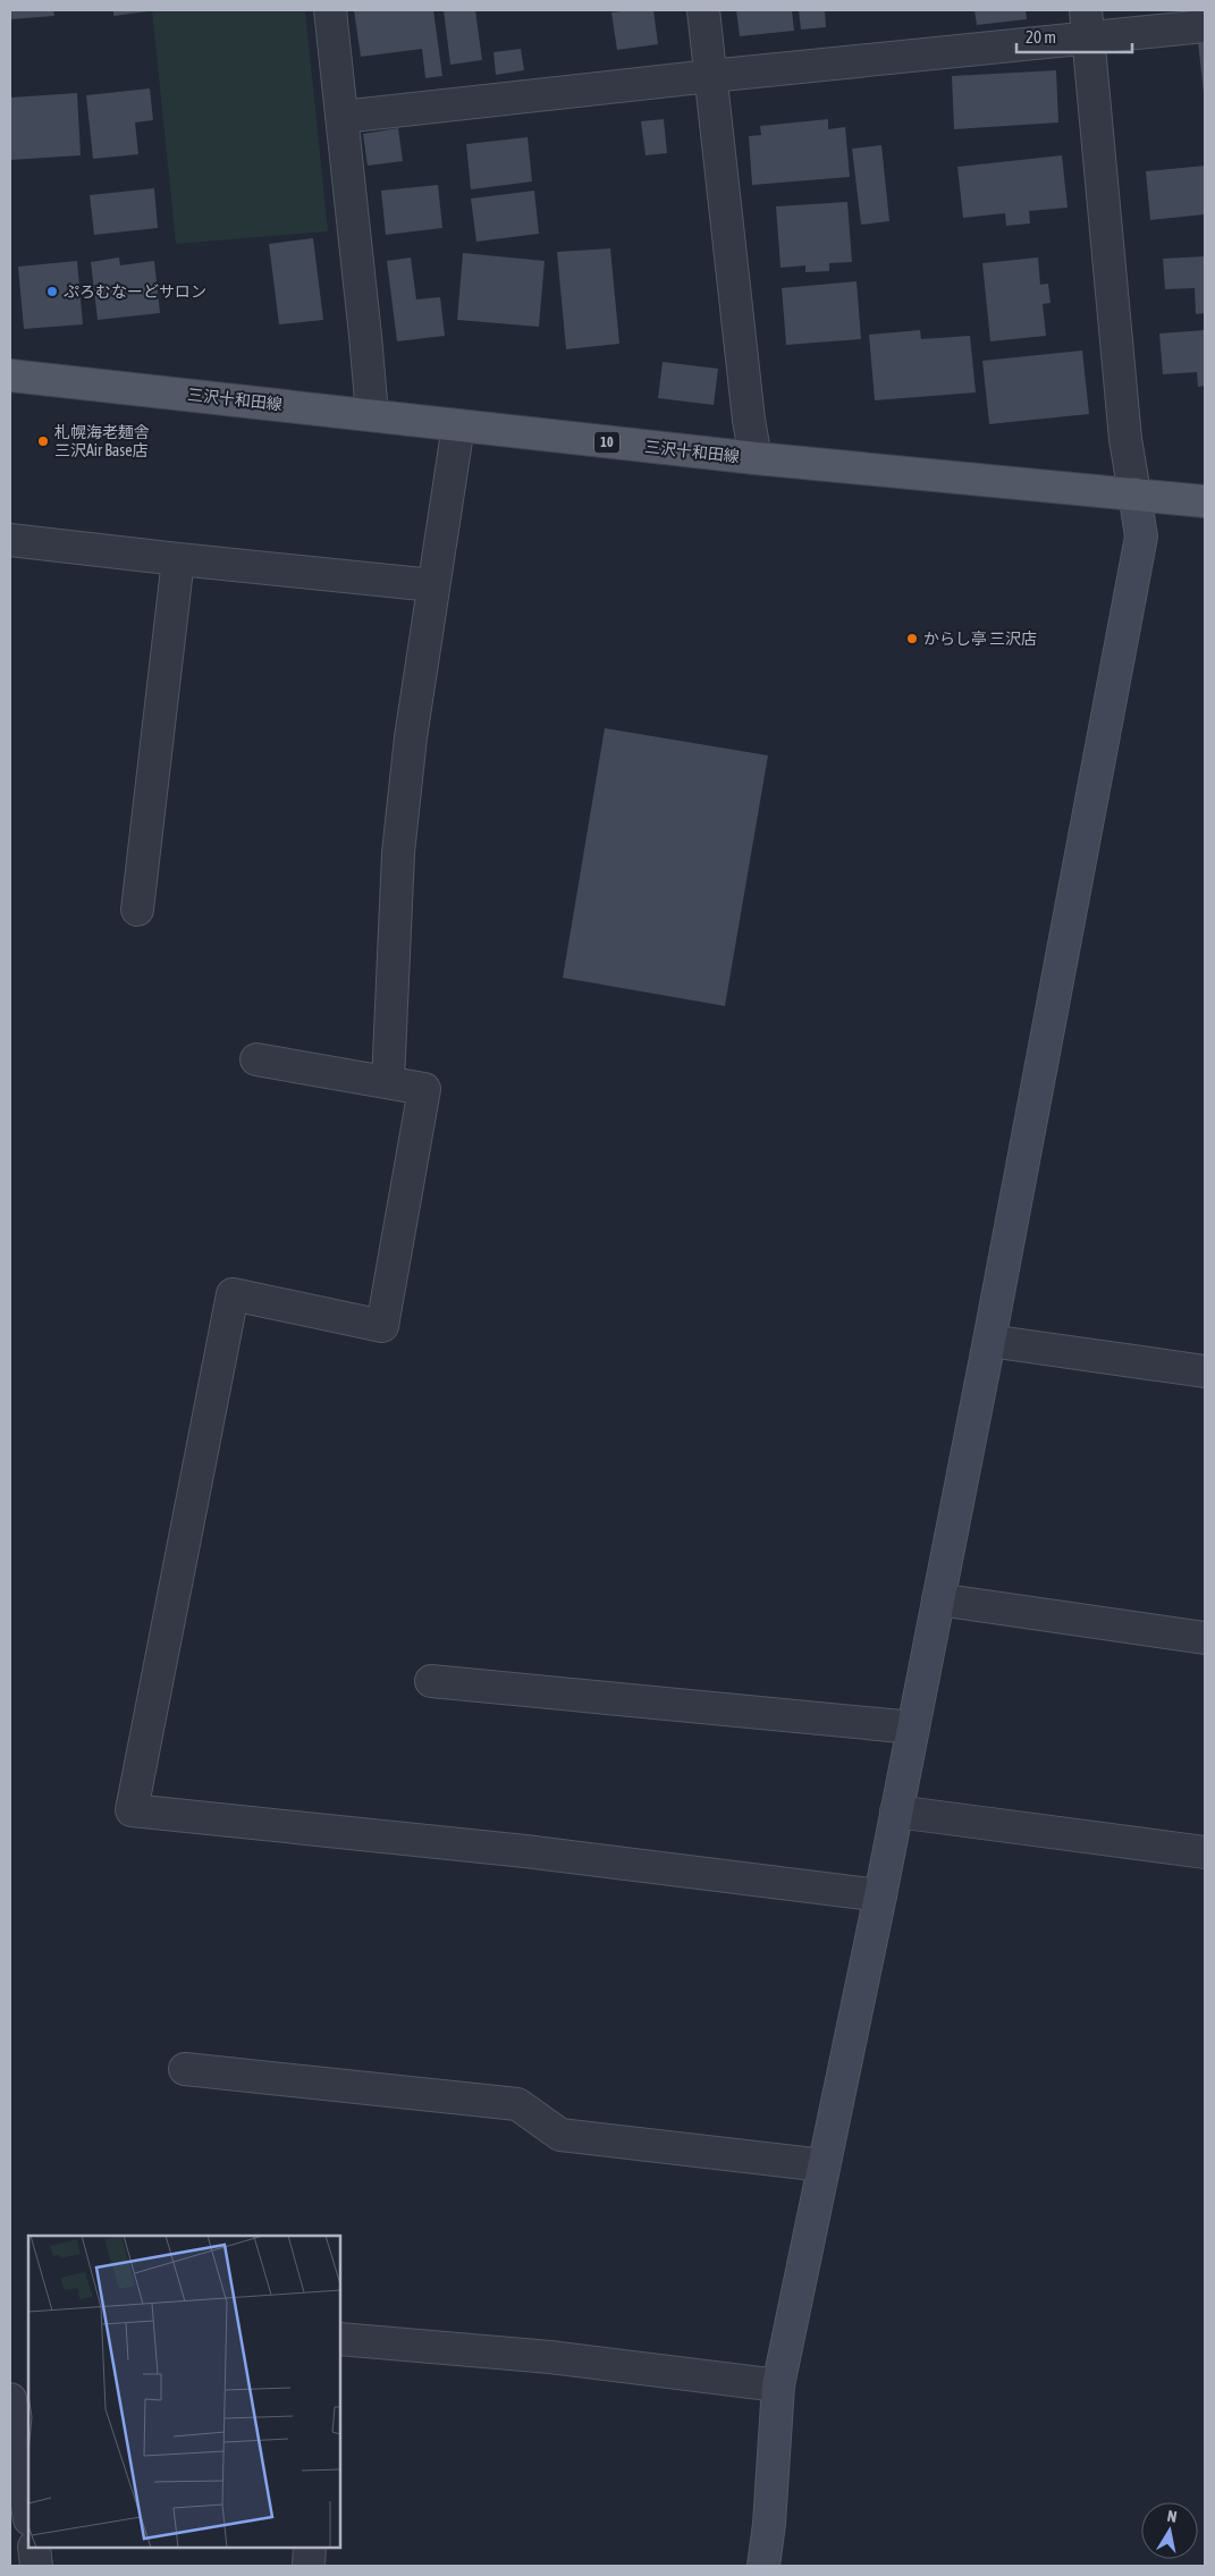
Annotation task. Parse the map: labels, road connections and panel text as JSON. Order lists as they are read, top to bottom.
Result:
{
  "streets": {
    "main road": ["三沢十和田線", "10"]
  },
  "places": ["ぷろむなーどサロン", "札幌海老麺舎 三沢Air Base店", "からし亭 三沢店"],
  "scale_bar": "20 m",
  "north": "top"
}
